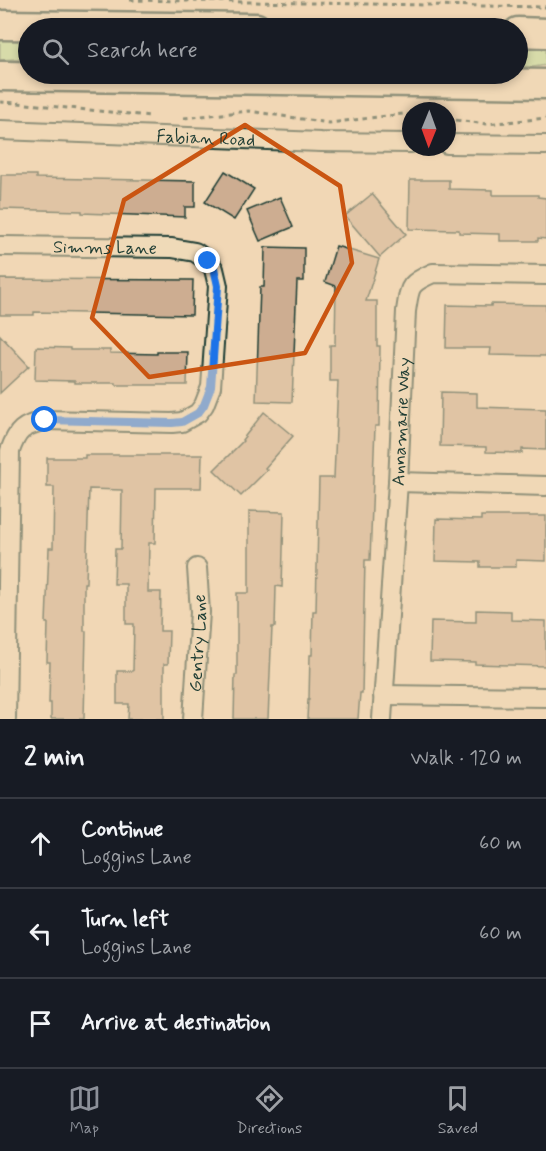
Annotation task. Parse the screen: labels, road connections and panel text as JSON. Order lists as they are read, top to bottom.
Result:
{
  "streets": {
    "street": [
      "Fabian Road",
      "Simms Lane",
      "Annamarie Way",
      "Gentry Lane"
    ]
  },
  "north": "bottom",
  "page": {
    "search": "Search here",
    "heading": ["2 min", "Walk · 120 m"],
    "list": [
      ["Continue", "Loggins Lane", "60 m"],
      ["Turn left", "Loggins Lane", "60 m"],
      "Arrive at destination"
    ],
    "nav": ["Map", "Directions", "Saved"]
  }
}
